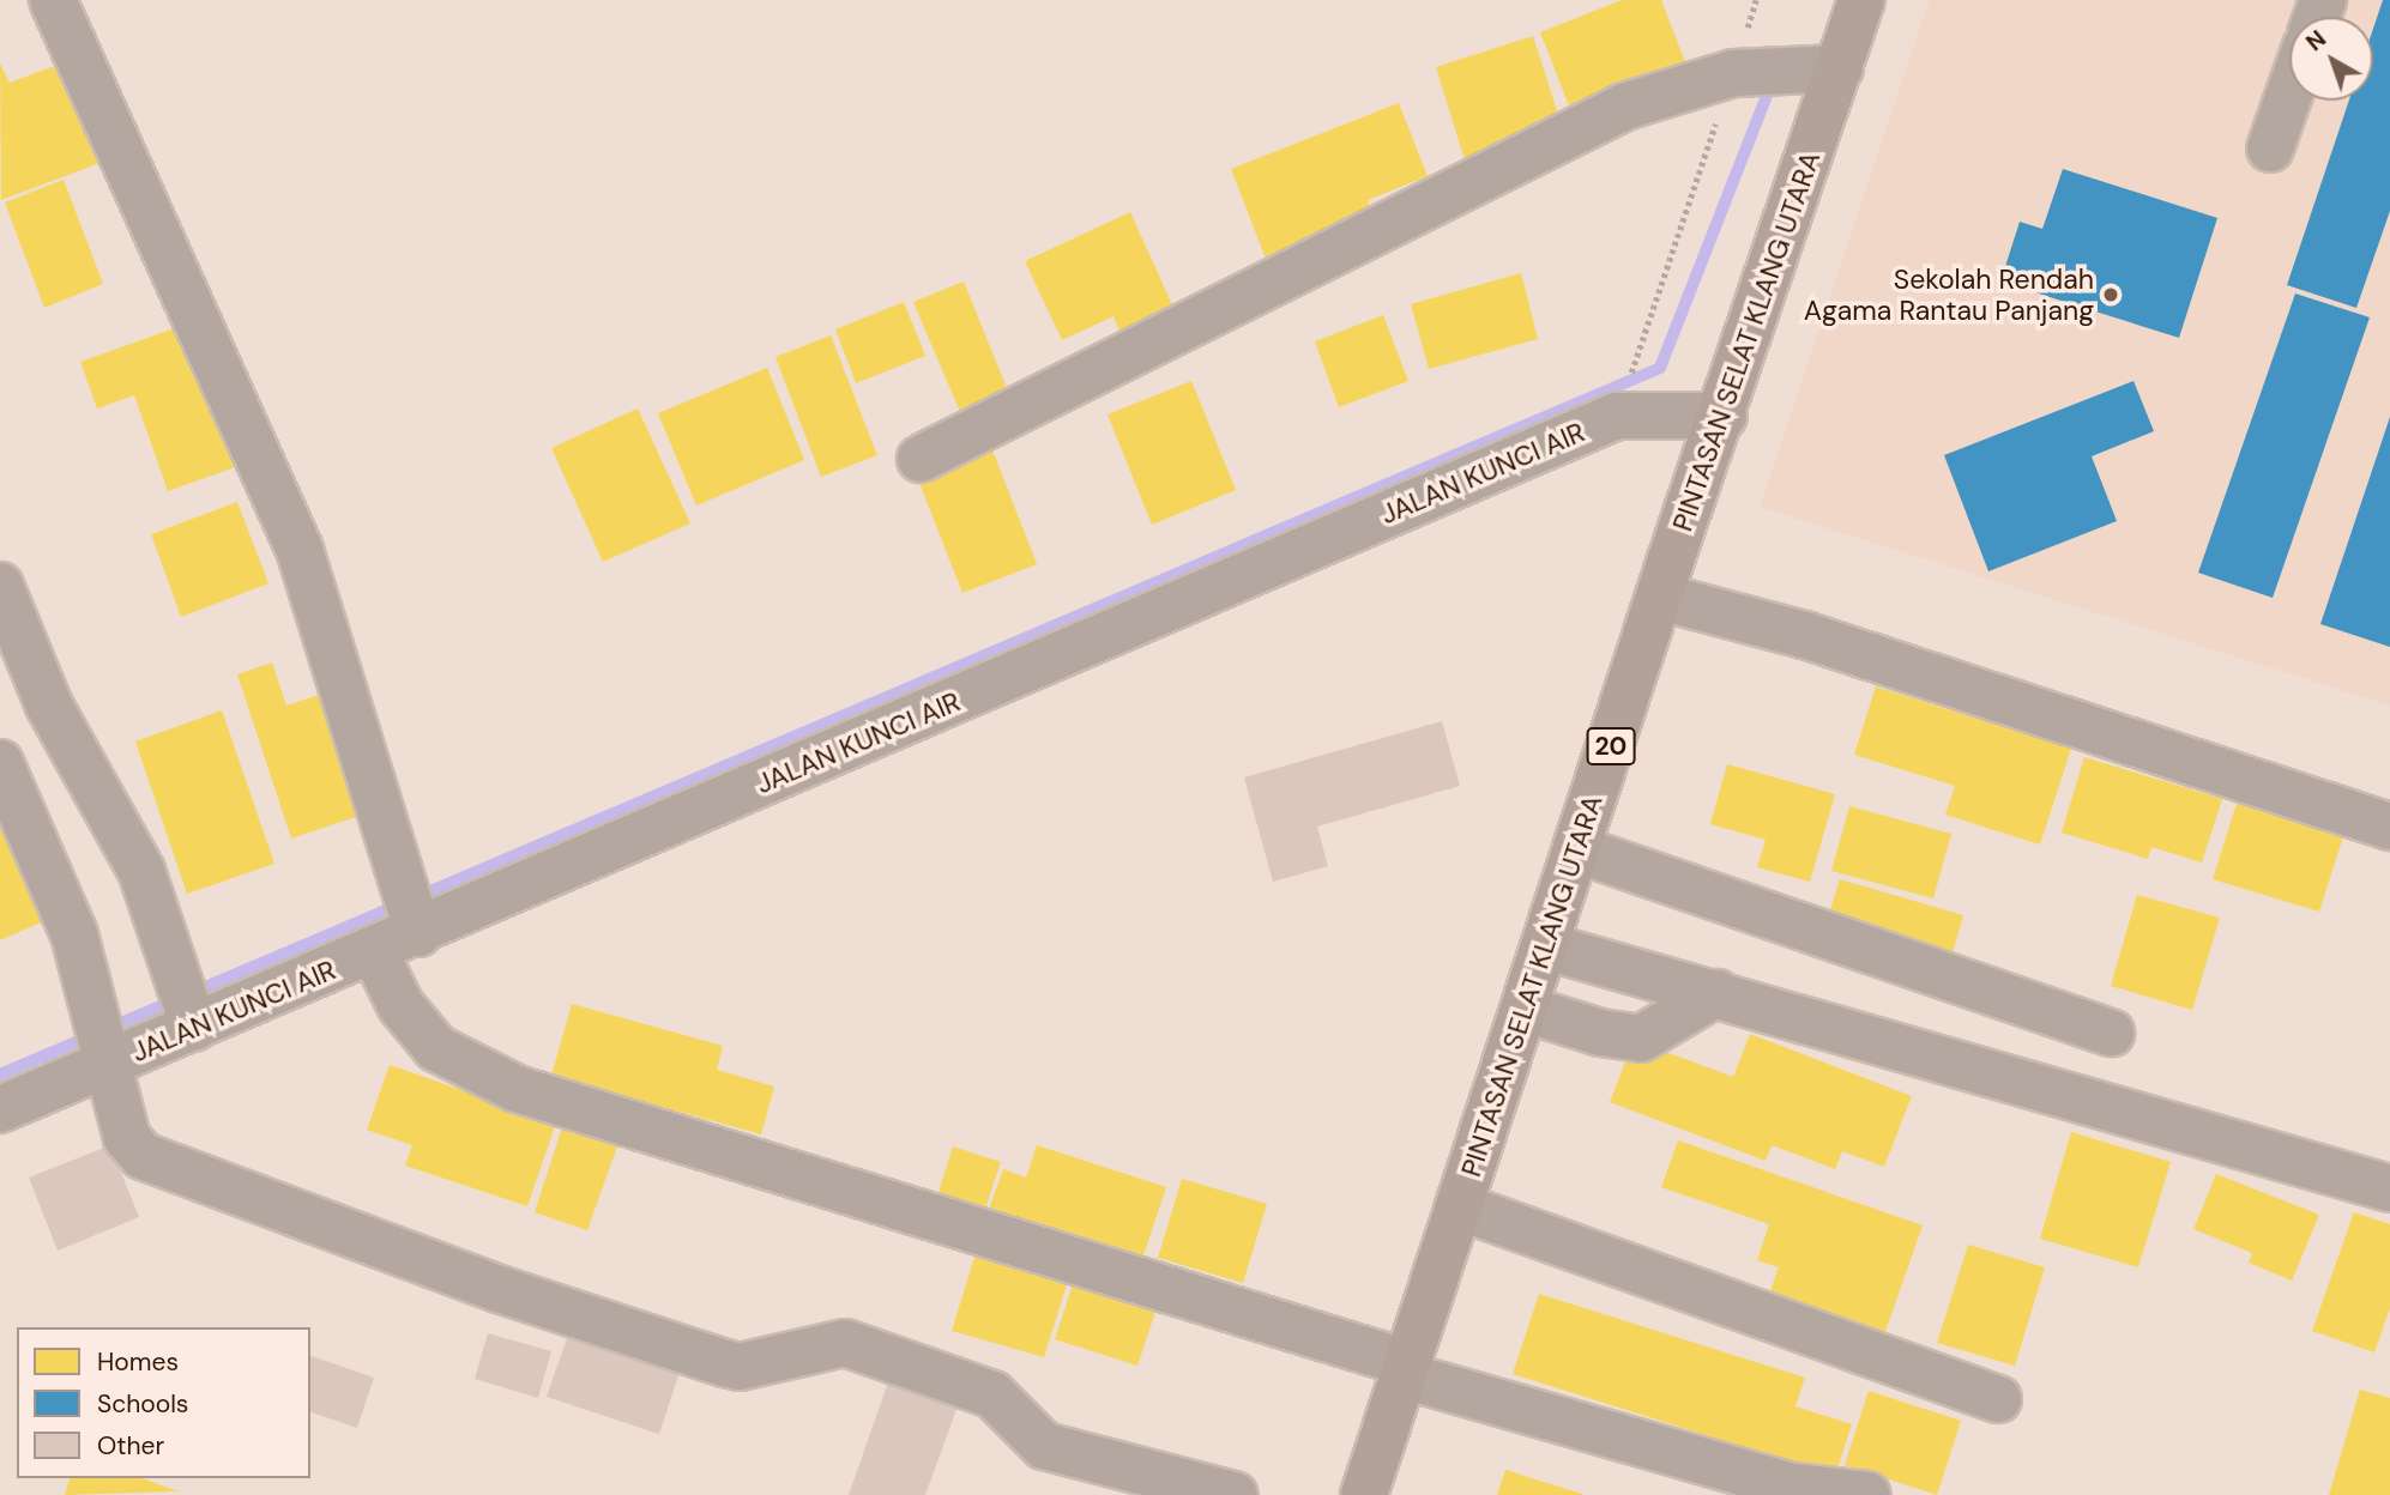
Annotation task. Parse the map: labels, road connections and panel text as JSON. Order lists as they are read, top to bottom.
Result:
{
  "streets": {
    "highway": ["PINTASAN SELAT KLANG UTARA", "20"],
    "street": ["JALAN KUNCI AIR"]
  },
  "crossings": [
    ["PINTASAN SELAT KLANG UTARA", "JALAN KUNCI AIR"]
  ],
  "places": ["Sekolah Rendah Agama Rantau Panjang"],
  "legend": ["Homes", "Schools", "Other"],
  "north": "top left"
}
